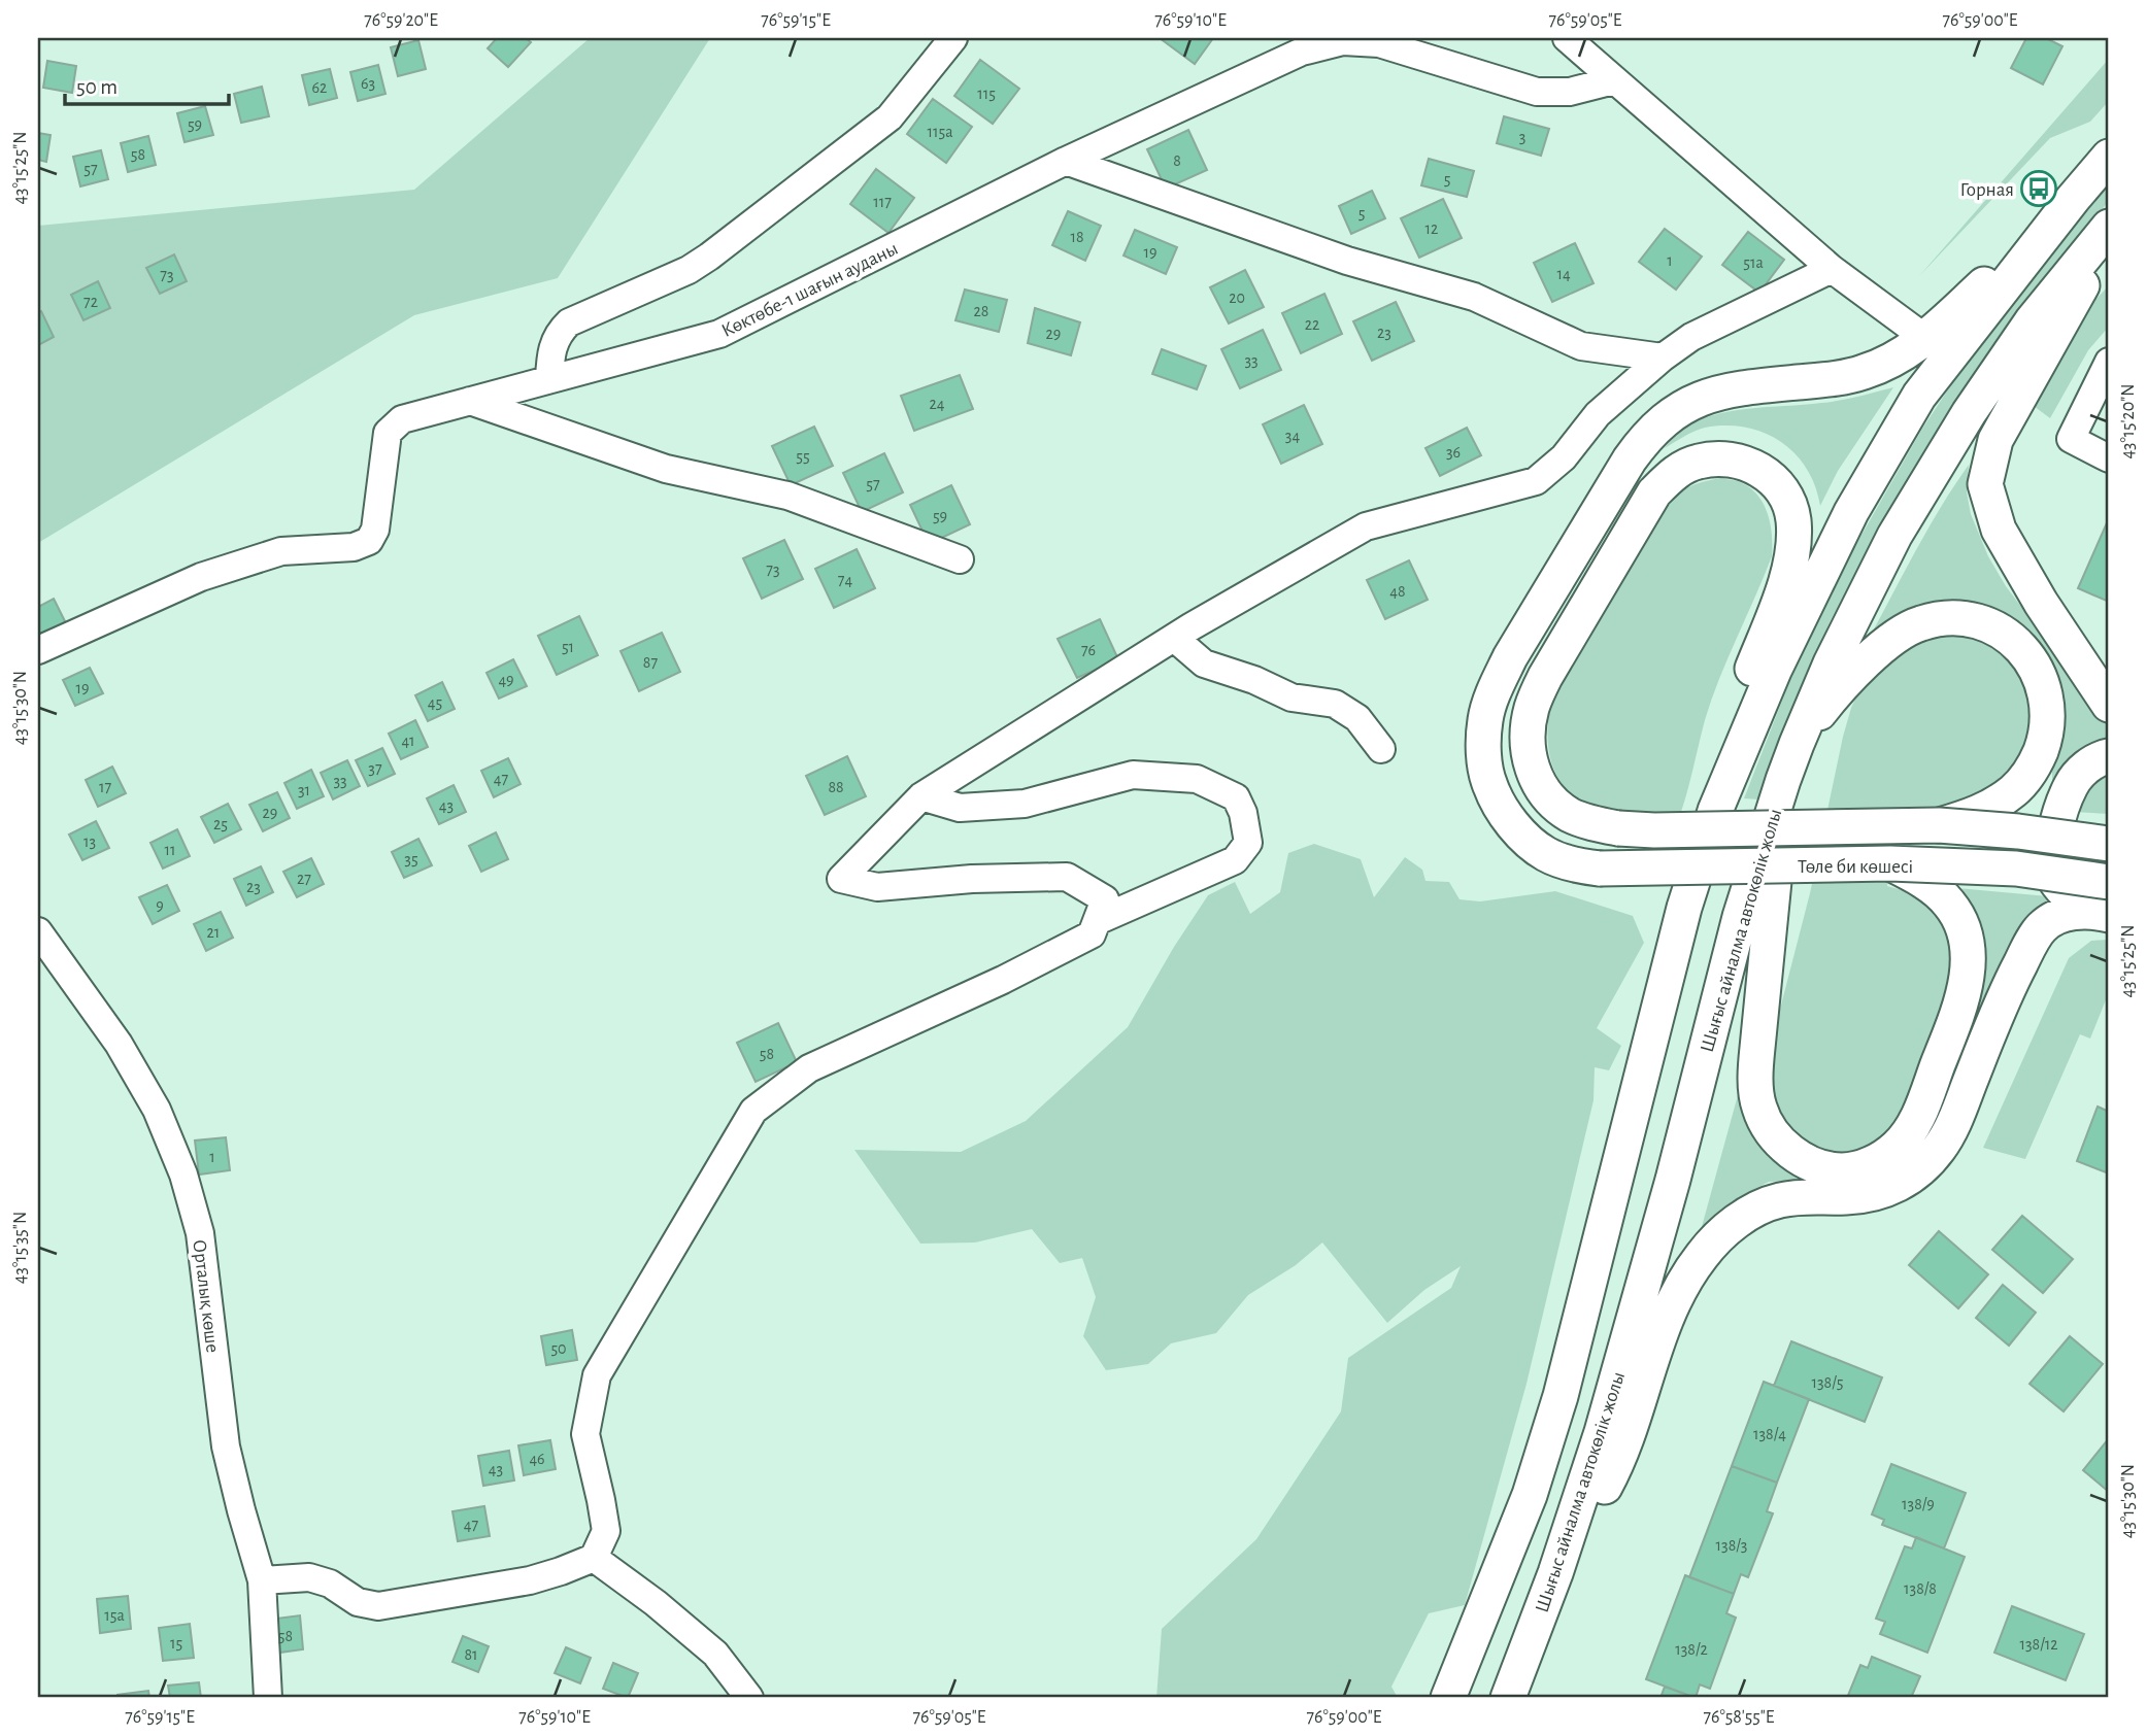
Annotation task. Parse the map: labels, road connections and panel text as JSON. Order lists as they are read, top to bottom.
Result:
{
  "streets": {
    "main road": ["Төле би көшесі", "Шығыс айналма автокөлік жолы"],
    "street": ["Көктөбе-1 шағын ауданы", "Орталық көше"]
  },
  "places": {
    "bus stop": ["Горная"]
  },
  "house_numbers": [
    "63",
    "62",
    "115",
    "59",
    "115а",
    "3",
    "58",
    "8",
    "57",
    "5",
    "117",
    "5",
    "12",
    "18",
    "19",
    "1",
    "51а",
    "14",
    "73",
    "20",
    "72",
    "28",
    "22",
    "23",
    "29",
    "33",
    "24",
    "34",
    "36",
    "55",
    "57",
    "59",
    "73",
    "74",
    "48",
    "51",
    "76",
    "87",
    "49",
    "19",
    "45",
    "41",
    "37",
    "47",
    "33",
    "17",
    "88",
    "31",
    "43",
    "29",
    "25",
    "13",
    "11",
    "35",
    "27",
    "23",
    "9",
    "21",
    "58",
    "1",
    "50",
    "138/5",
    "138/4",
    "46",
    "43",
    "138/9",
    "47",
    "138/3",
    "138/8",
    "15а",
    "58",
    "15",
    "138/12",
    "138/2",
    "81"
  ],
  "scale_bar": "50 m",
  "coordinates": [
    "76°59'20\"E",
    "76°59'15\"E",
    "76°59'10\"E",
    "76°59'05\"E",
    "76°59'00\"E",
    "43°15'25\"N",
    "43°15'20\"N",
    "43°15'30\"N",
    "43°15'35\"N",
    "76°58'55\"E"
  ]
}
